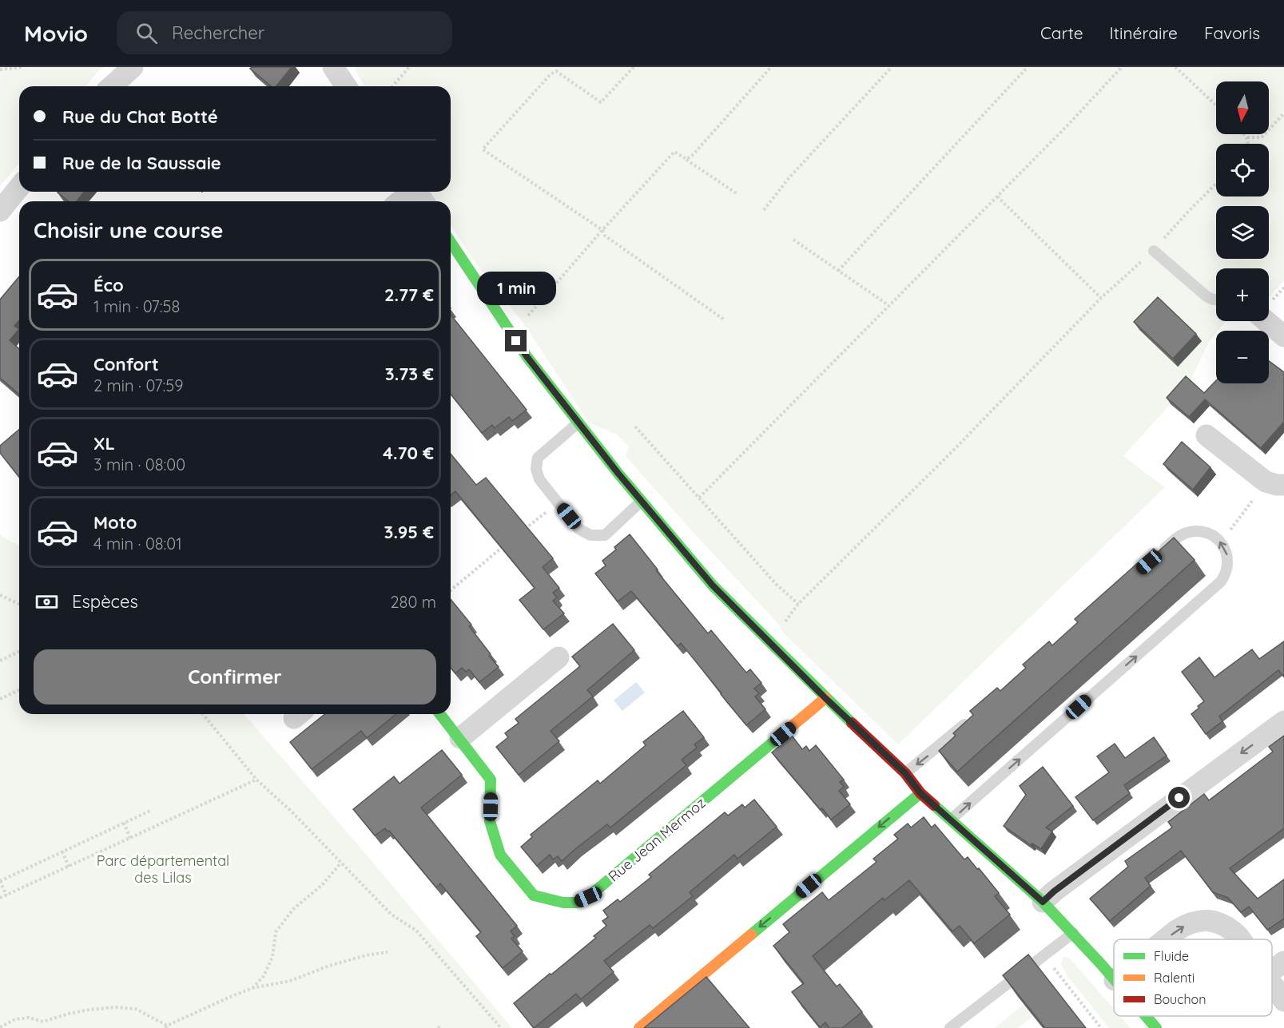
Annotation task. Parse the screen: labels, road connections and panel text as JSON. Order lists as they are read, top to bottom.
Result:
{
  "streets": {
    "street": ["Rue Jean Mermoz"]
  },
  "parks": ["Parc départemental des Lilas"],
  "legend": ["Fluide", "Ralenti", "Bouchon"],
  "north": "bottom",
  "page": {
    "header": "Movio",
    "search": "Rechercher",
    "nav": ["Carte", "Itinéraire", "Favoris"],
    "map_buttons": ["+", "−"],
    "banner": ["Rue du Chat Botté", "Rue de la Saussaie"],
    "heading": "Choisir une course",
    "list": [
      {
        "name": "Éco",
        "note": "1 min · 07:58",
        "value": "2.77 €"
      },
      {
        "name": "Confort",
        "note": "2 min · 07:59",
        "value": "3.73 €"
      },
      {
        "name": "XL",
        "note": "3 min · 08:00",
        "value": "4.70 €"
      },
      {
        "name": "Moto",
        "note": "4 min · 08:01",
        "value": "3.95 €"
      }
    ],
    "bubble": "1 min",
    "pay": ["Espèces", "280 m"],
    "buttons": "Confirmer"
  }
}
